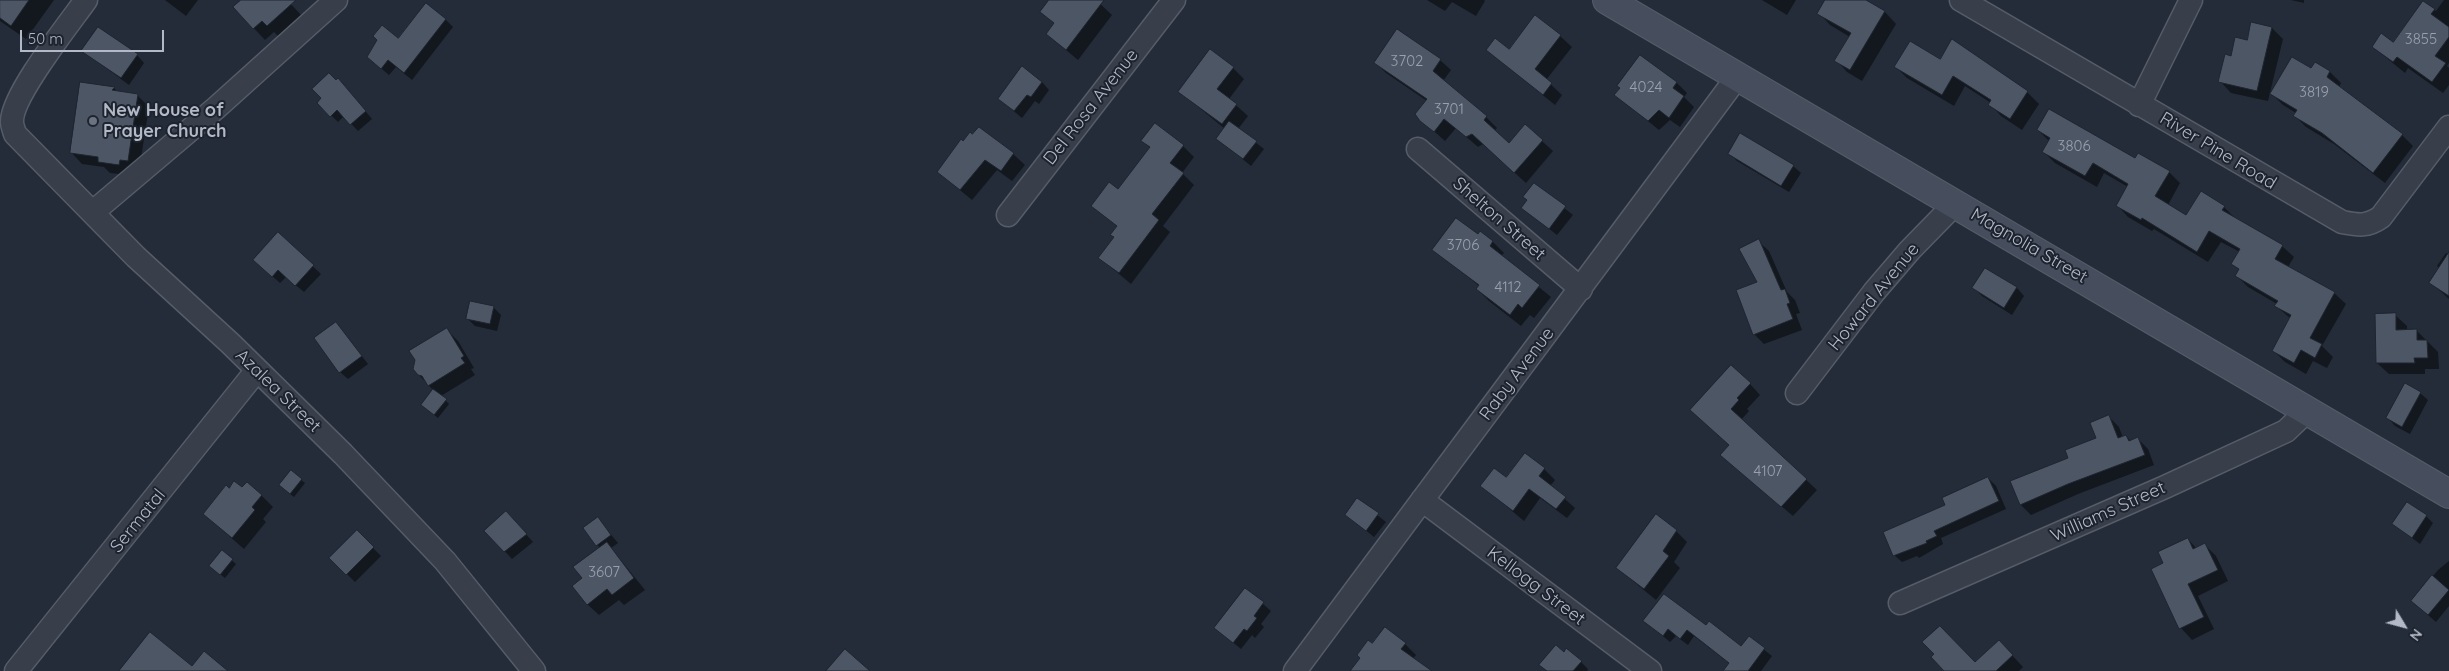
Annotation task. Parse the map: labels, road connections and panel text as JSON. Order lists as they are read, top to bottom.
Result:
{
  "streets": {
    "street": [
      "Del Rosa Avenue",
      "River Pine Road",
      "Shelton Street",
      "Magnolia Street",
      "Howard Avenue",
      "Raby Avenue",
      "Azalea Street",
      "Williams Street",
      "Sermatal",
      "Kellogg Street"
    ]
  },
  "crossings": [
    ["Shelton Street", "Raby Avenue"],
    ["Magnolia Street", "Howard Avenue"],
    ["Magnolia Street", "Raby Avenue"],
    ["Magnolia Street", "Williams Street"],
    ["Raby Avenue", "Kellogg Street"],
    ["Azalea Street", "Sermatal"]
  ],
  "places": ["New House of Prayer Church"],
  "house_numbers": [
    "3855",
    "3702",
    "4024",
    "3819",
    "3701",
    "3806",
    "3706",
    "4112",
    "4107",
    "3607"
  ],
  "scale_bar": "50 m",
  "north": "bottom right"
}
